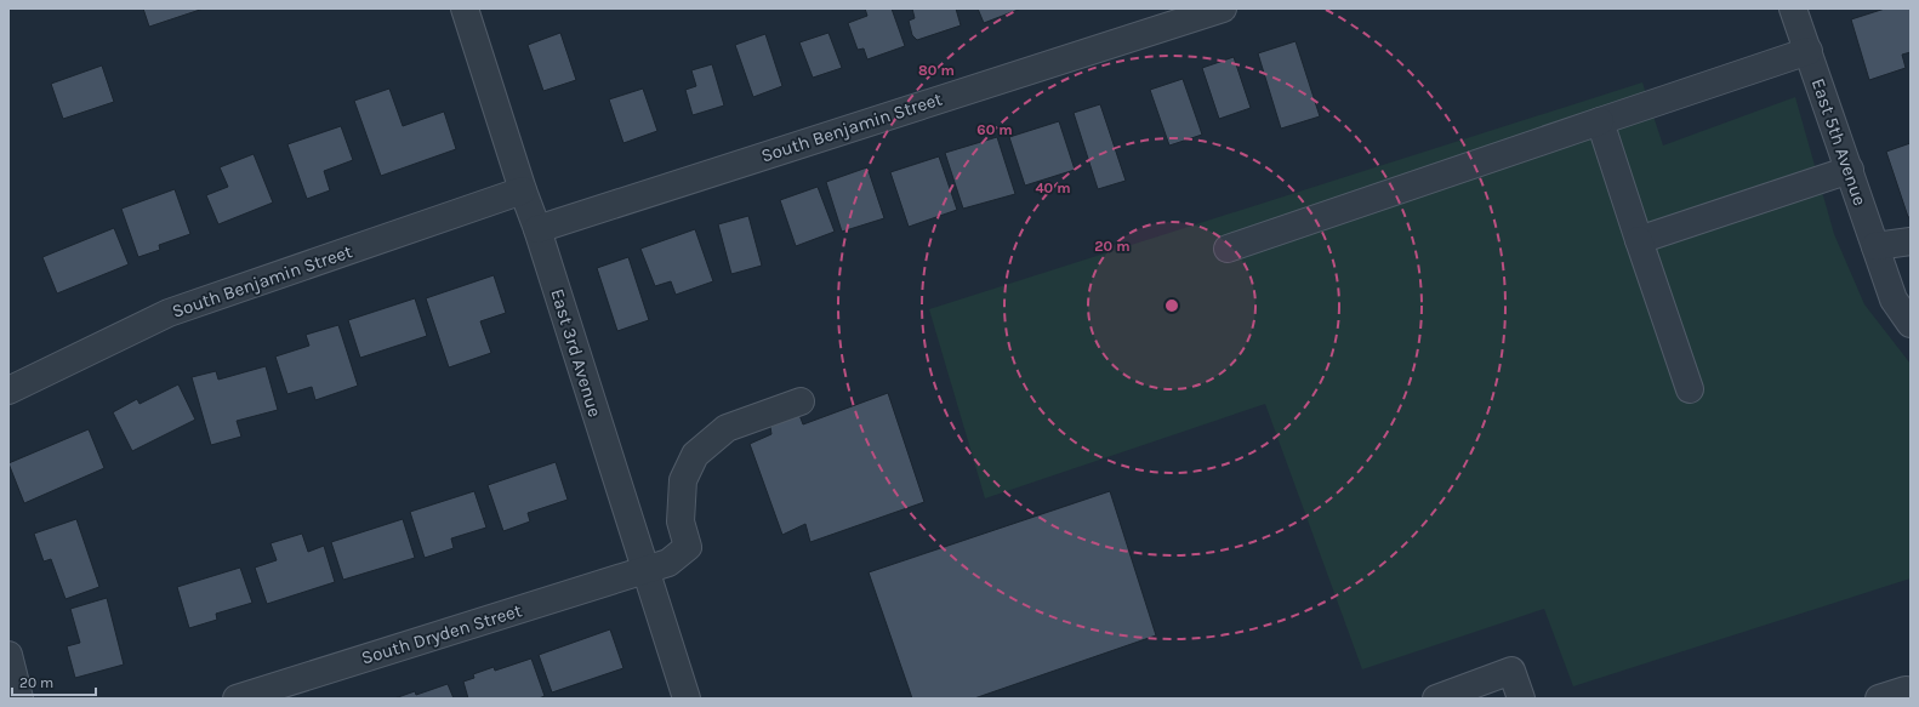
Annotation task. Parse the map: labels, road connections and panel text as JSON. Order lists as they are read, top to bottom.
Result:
{
  "streets": {
    "street": [
      "South Benjamin Street",
      "East 5th Avenue",
      "East 3rd Avenue",
      "South Dryden Street"
    ]
  },
  "crossings": [
    ["South Benjamin Street", "East 3rd Avenue"],
    ["East 3rd Avenue", "South Dryden Street"]
  ],
  "scale_bar": "20 m",
  "rings": [
    "80 m",
    "60 m",
    "40 m",
    "20 m"
  ]
}
